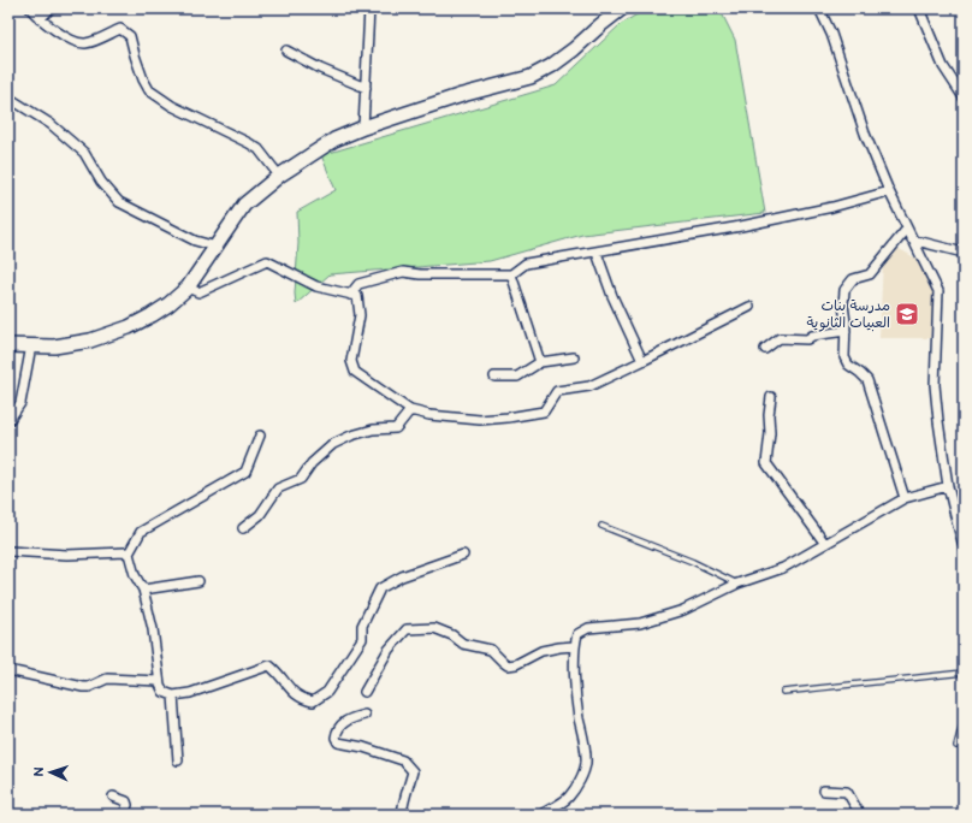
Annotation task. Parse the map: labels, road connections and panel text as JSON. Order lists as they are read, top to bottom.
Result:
{
  "places": {
    "school or university": ["مدرسة بنات العبيات الثانوية"]
  },
  "north": "left"
}
